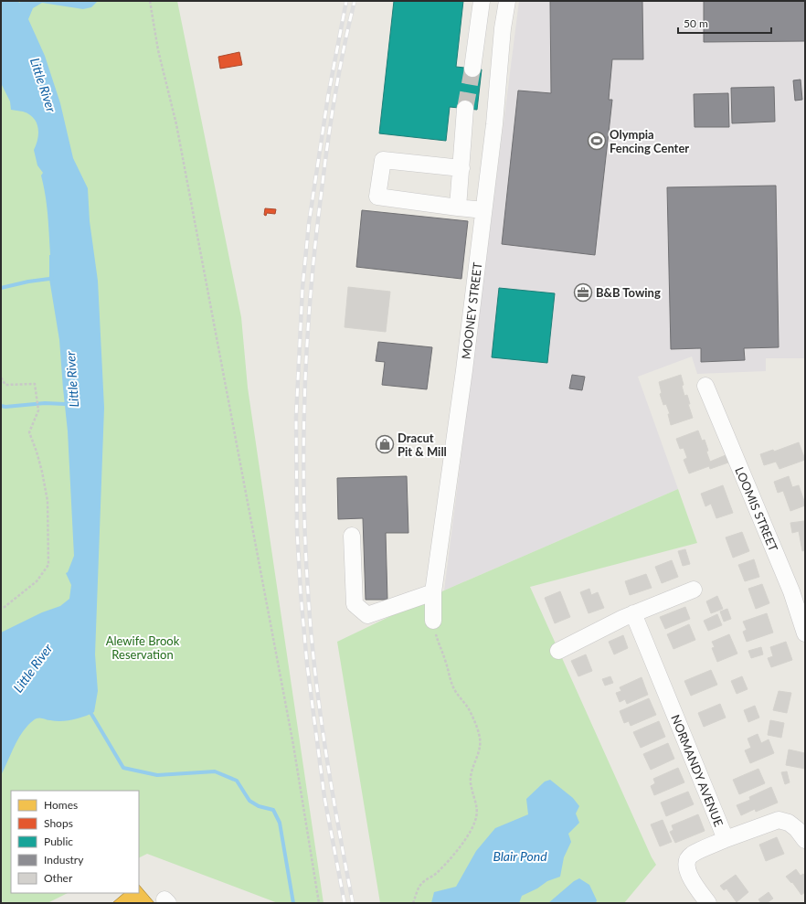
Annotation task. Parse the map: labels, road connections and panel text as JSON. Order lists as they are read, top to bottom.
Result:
{
  "streets": {
    "street": ["MOONEY STREET", "LOOMIS STREET", "NORMANDY AVENUE"]
  },
  "water": ["Little River", "Blair Pond"],
  "parks": ["Alewife Brook Reservation"],
  "places": {
    "sports": ["Olympia Fencing Center"],
    "office": ["B&B Towing"],
    "shop": ["Dracut Pit & Mill"]
  },
  "legend": [
    "Homes",
    "Shops",
    "Public",
    "Industry",
    "Other"
  ],
  "scale_bar": "50 m"
}
